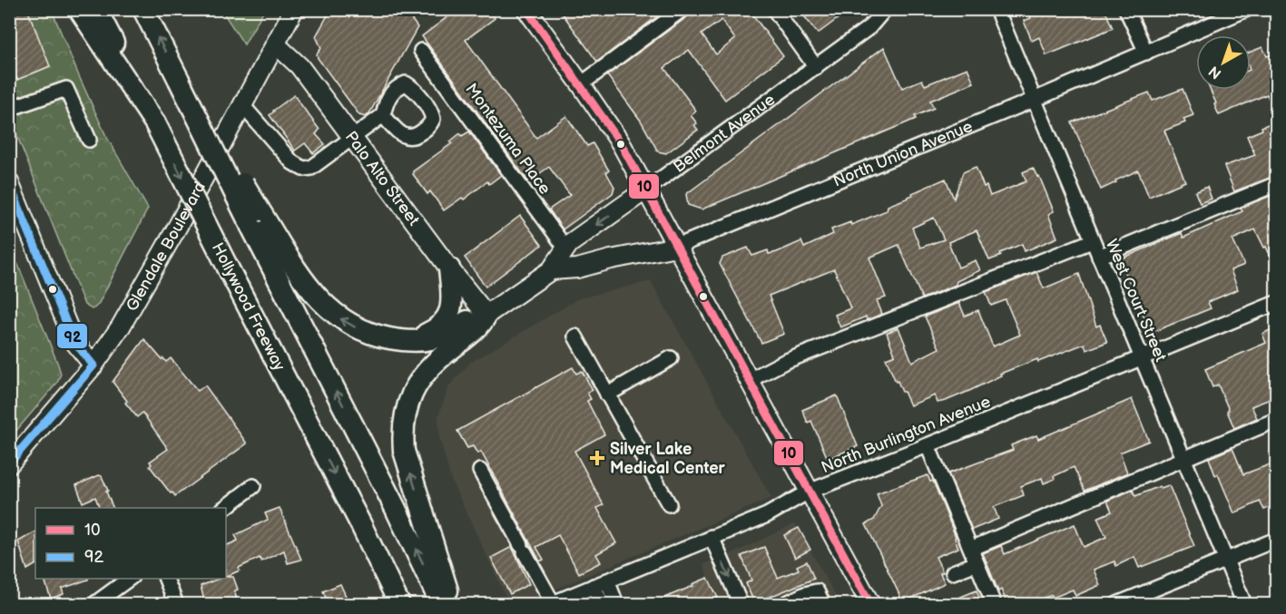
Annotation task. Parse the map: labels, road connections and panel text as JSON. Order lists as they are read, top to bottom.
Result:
{
  "streets": {
    "highway": ["Hollywood Freeway"],
    "main road": [
      "Belmont Avenue",
      "North Union Avenue",
      "Palo Alto Street",
      "Glendale Boulevard"
    ],
    "street": ["Montezuma Place", "West Court Street", "North Burlington Avenue"]
  },
  "crossings": [
    ["Belmont Avenue", "Montezuma Place"],
    ["Belmont Avenue", "North Union Avenue"],
    ["Belmont Avenue", "Palo Alto Street"],
    ["North Union Avenue", "West Court Street"],
    ["Palo Alto Street", "Glendale Boulevard"],
    ["West Court Street", "North Burlington Avenue"]
  ],
  "places": {
    "health": ["Silver Lake Medical Center"]
  },
  "lines": ["transit line 10", "transit line 92"],
  "legend": ["10", "92"],
  "north": "bottom left"
}
